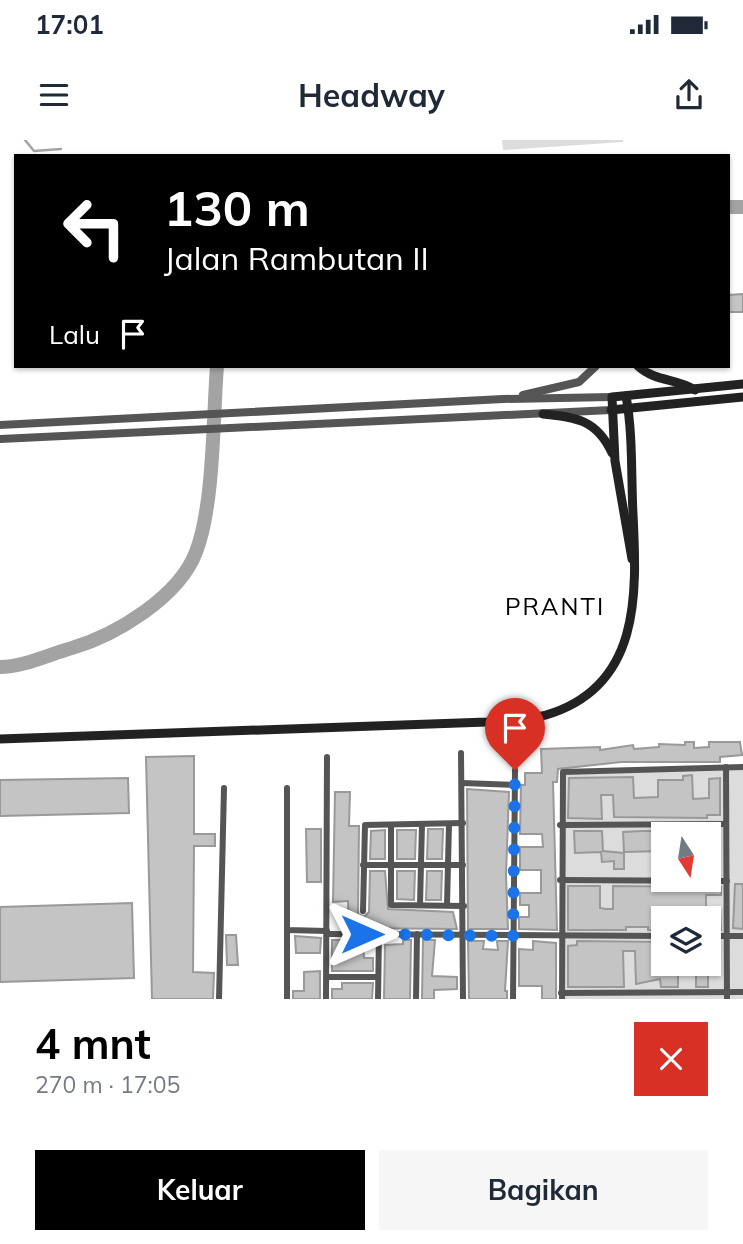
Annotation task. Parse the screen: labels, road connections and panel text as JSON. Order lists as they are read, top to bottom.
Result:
{
  "districts": ["PRANTI"],
  "north": "bottom",
  "page": {
    "status": "17:01",
    "header": "Headway",
    "turn": ["130 m", "Jalan Rambutan II"],
    "then": "Lalu",
    "heading": ["4 mnt", "270 m · 17:05"],
    "buttons": ["Keluar", "Bagikan"]
  }
}
